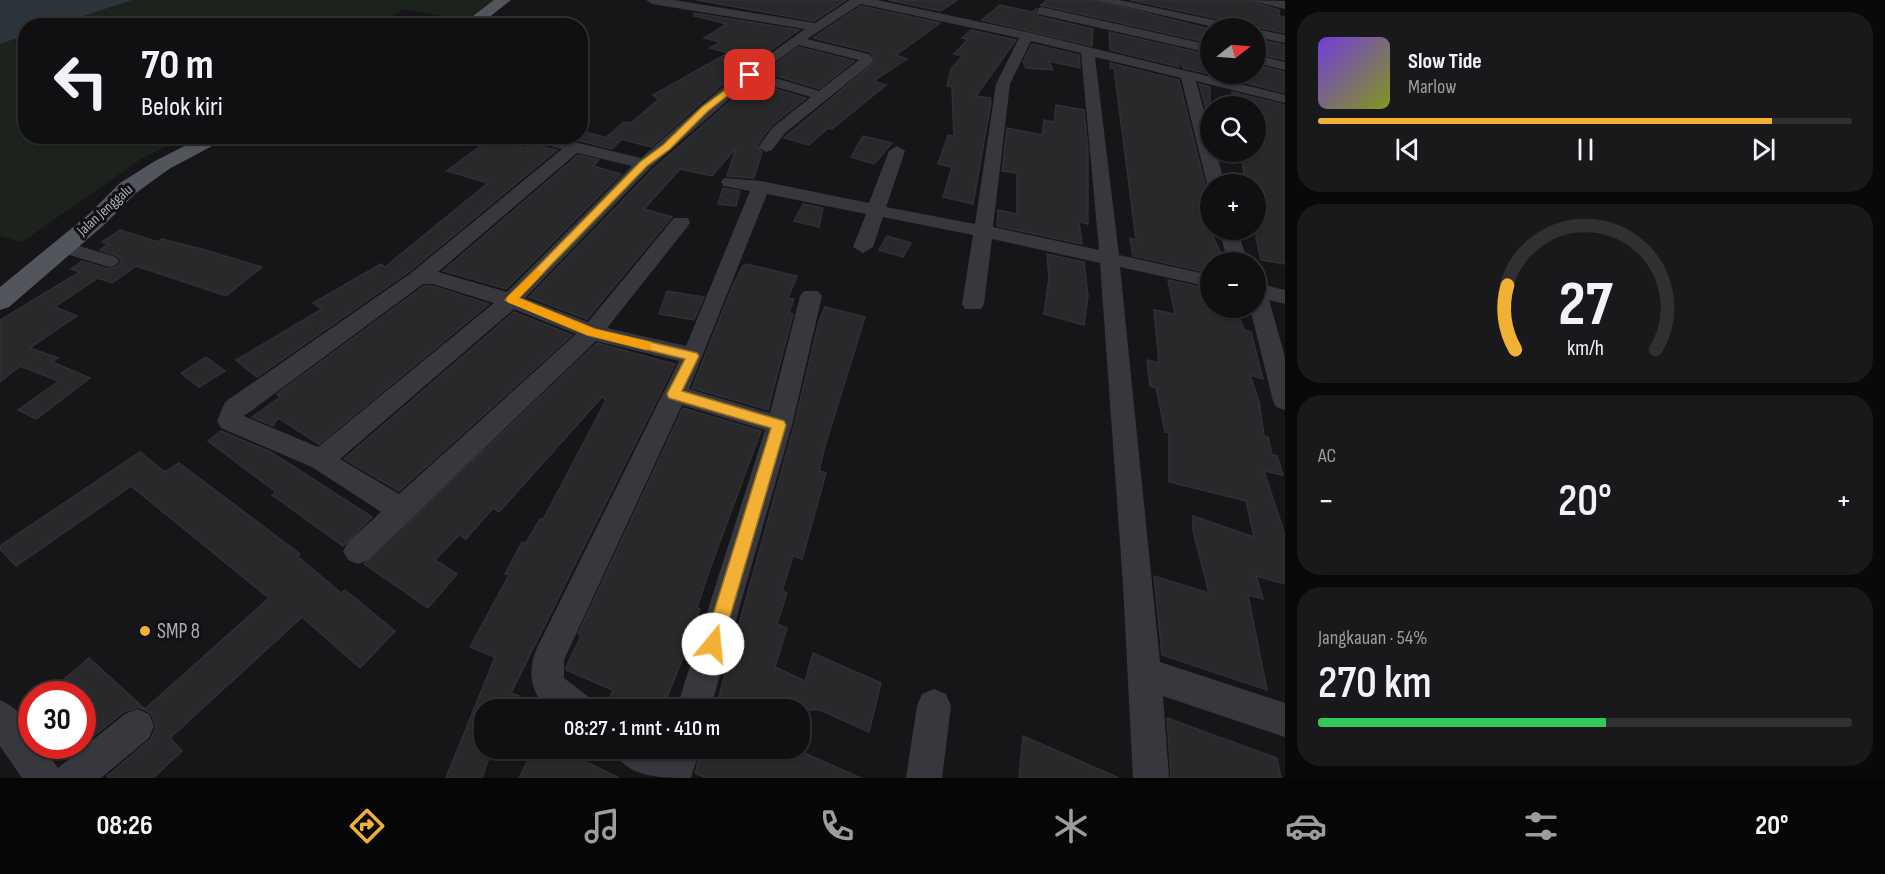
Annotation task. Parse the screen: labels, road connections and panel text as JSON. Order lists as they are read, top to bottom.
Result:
{
  "streets": {
    "main road": ["Jalan Jenggalu"]
  },
  "places": ["SMP 8"],
  "north": "right",
  "page": {
    "map_buttons": ["+", "−"],
    "turn": ["70 m", "Belok kiri"],
    "song": ["Slow Tide", "Marlow"],
    "tile": [
      "AC",
      ["Jangkauan · 54%", "270 km"]
    ],
    "heat": ["−", "20°", "+"],
    "limit": "30",
    "trip": "08:27 · 1 mnt · 410 m",
    "tabs": ["08:26", "20°"],
    "gauge": ["27", "km/h"]
  }
}
